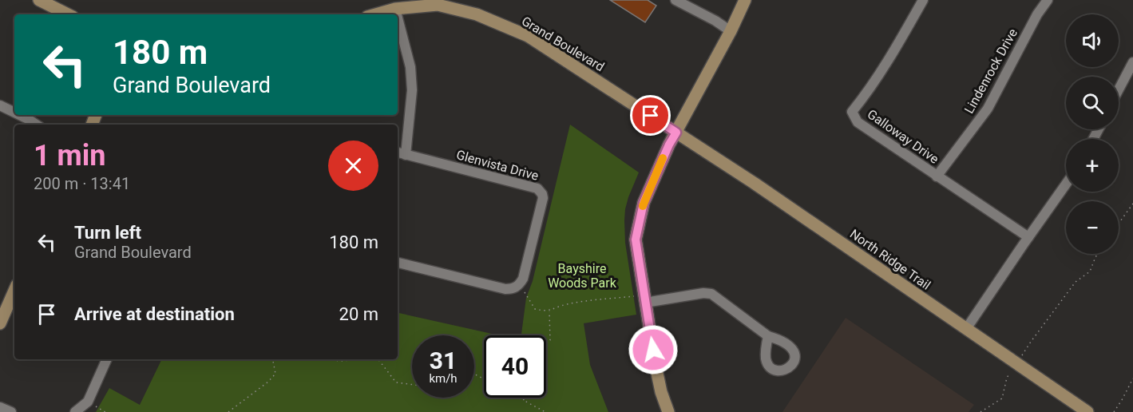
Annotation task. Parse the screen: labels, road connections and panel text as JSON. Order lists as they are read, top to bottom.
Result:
{
  "streets": {
    "street": [
      "Grand Boulevard",
      "Lindenrock Drive",
      "Galloway Drive",
      "Glenvista Drive",
      "North Ridge Trail"
    ]
  },
  "crossings": [
    ["Grand Boulevard", "North Ridge Trail"],
    ["Lindenrock Drive", "Galloway Drive"]
  ],
  "parks": ["Bayshire Woods Park"],
  "page": {
    "map_buttons": ["+", "−"],
    "turn": ["180 m", "Grand Boulevard"],
    "heading": ["1 min", "200 m · 13:41"],
    "list": [
      {
        "name": "Turn left",
        "note": "Grand Boulevard",
        "value": "180 m"
      },
      {
        "name": "Arrive at destination",
        "value": "20 m"
      }
    ],
    "speed": "31 km/h",
    "limit": "40"
  }
}
